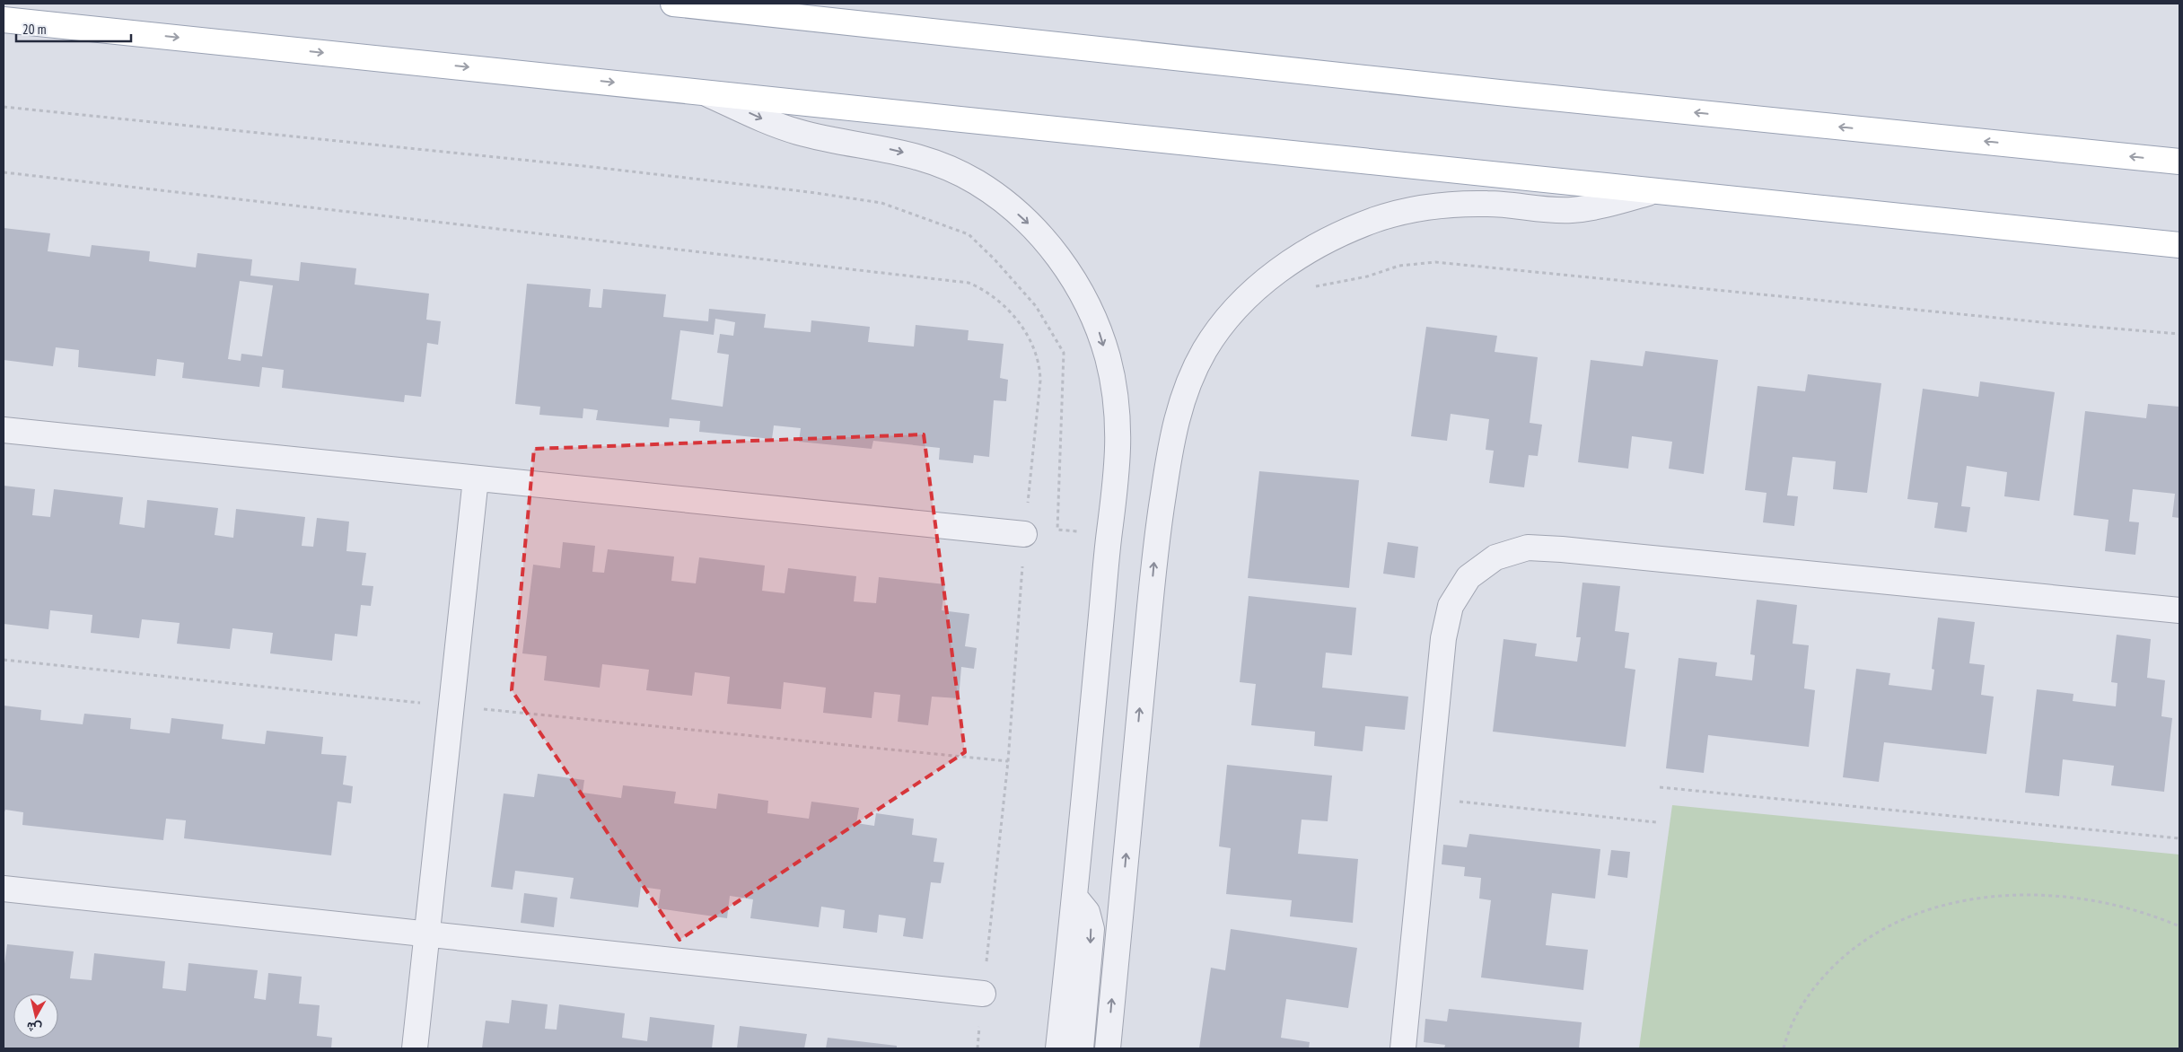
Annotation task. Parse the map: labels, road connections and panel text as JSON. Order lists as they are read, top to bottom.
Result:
{
  "scale_bar": "20 m",
  "north": "bottom"
}
